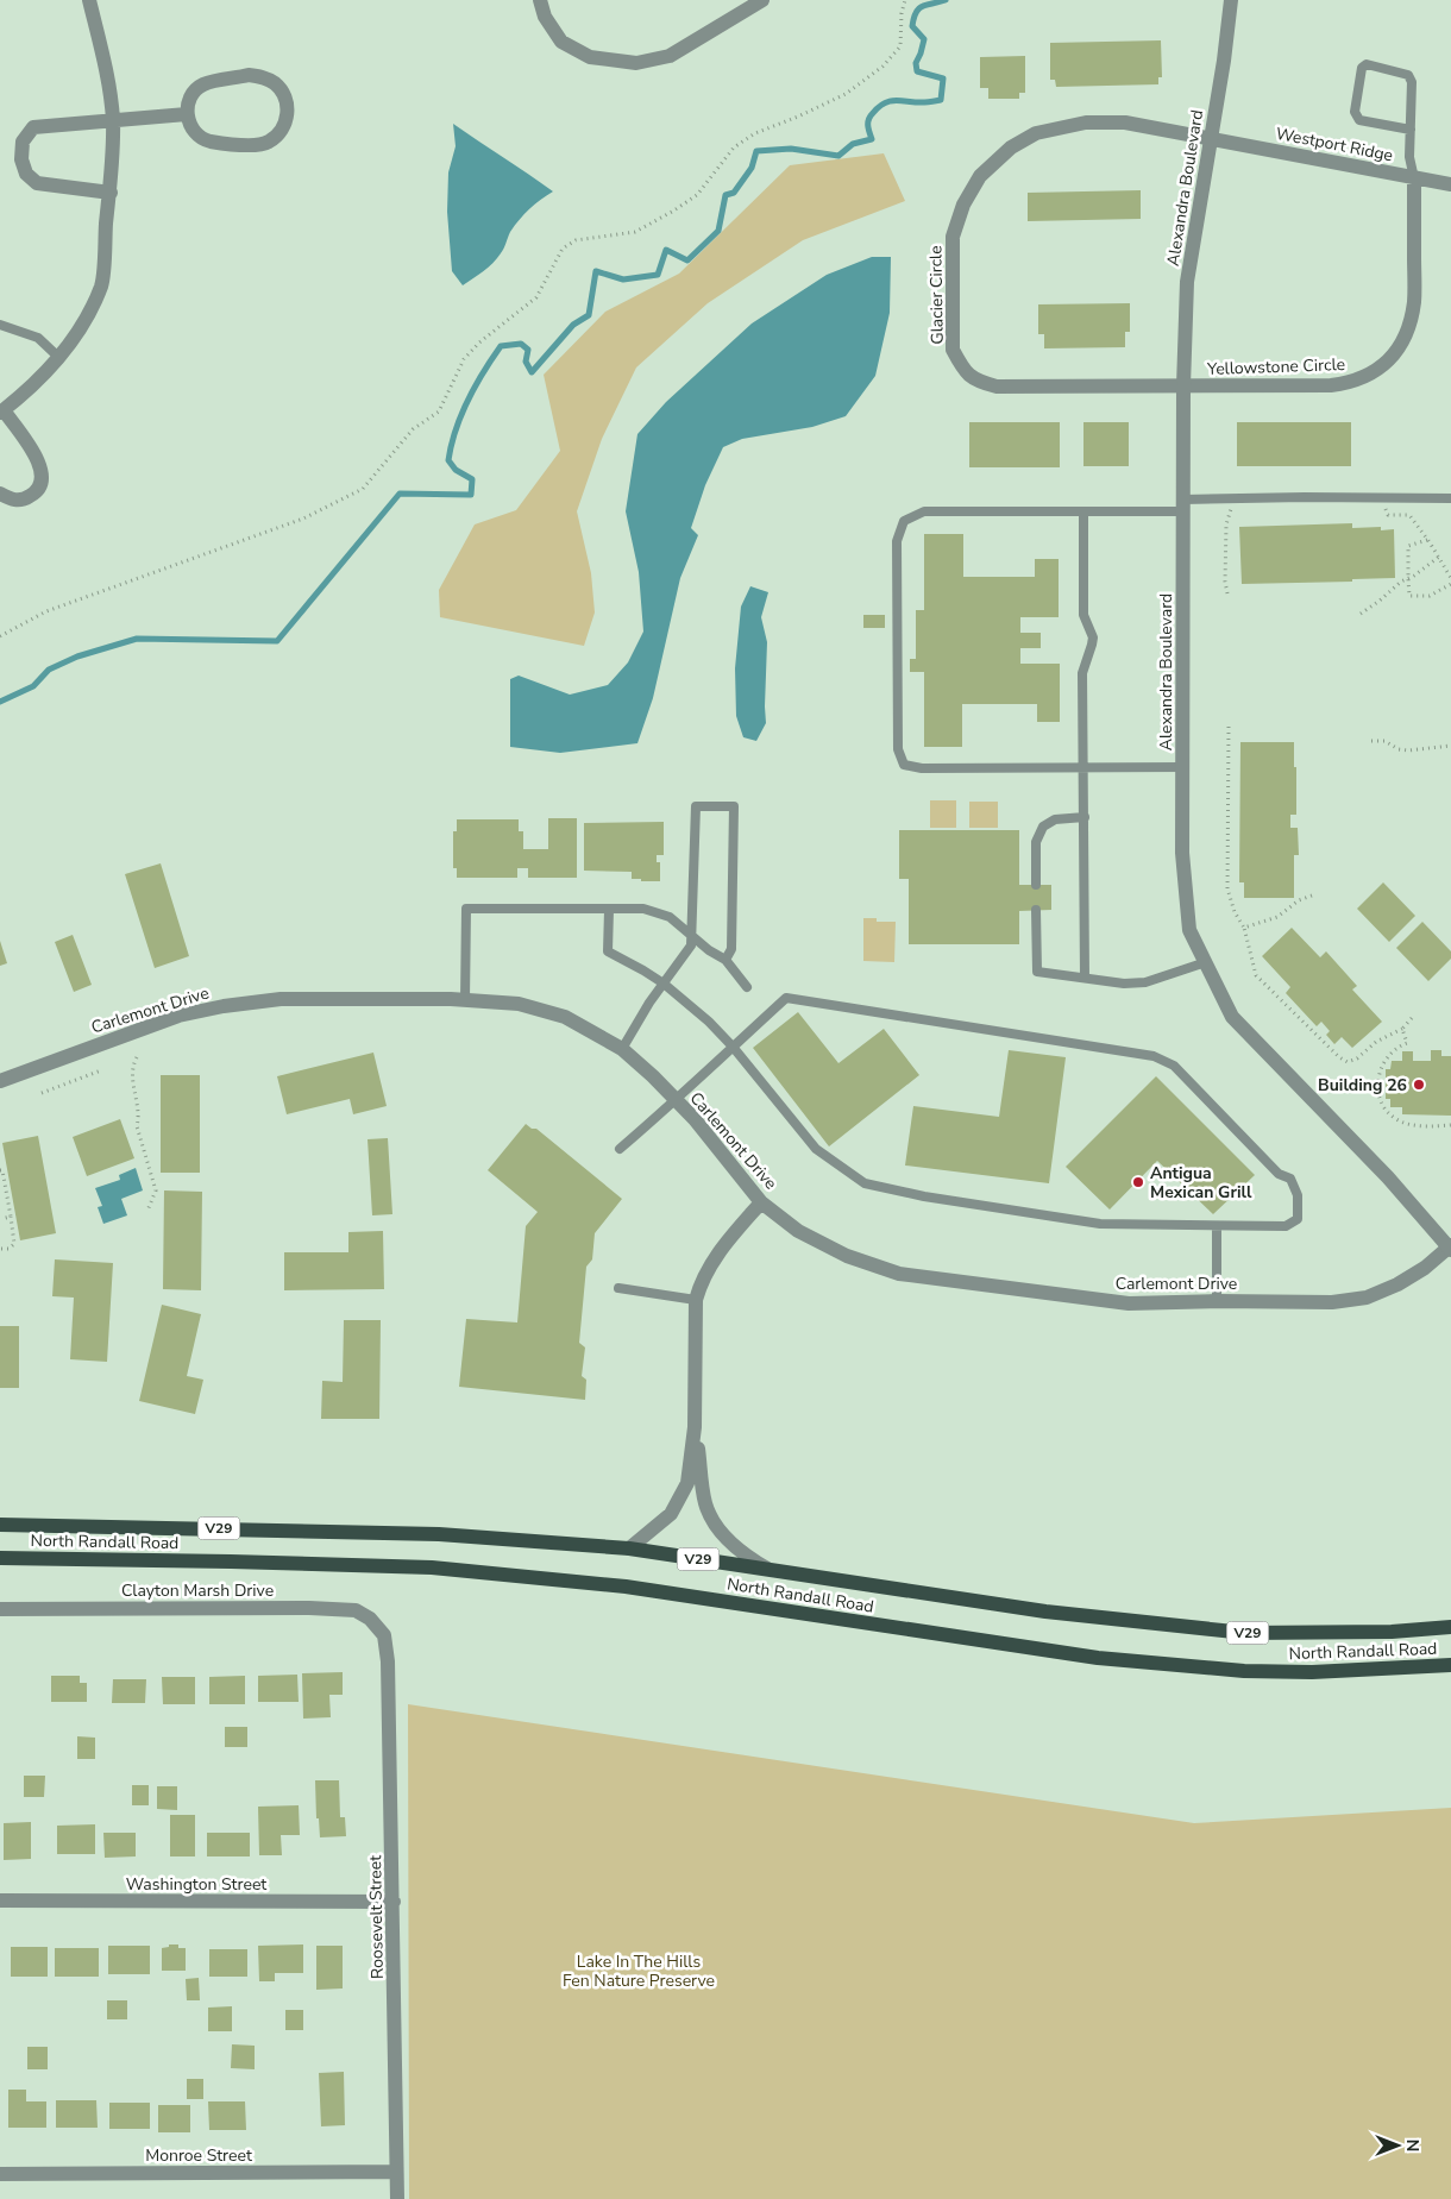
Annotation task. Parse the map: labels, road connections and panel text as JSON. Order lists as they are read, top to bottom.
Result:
{
  "streets": {
    "main road": ["V29", "North Randall Road"],
    "street": [
      "Westport Ridge",
      "Alexandra Boulevard",
      "Glacier Circle",
      "Yellowstone Circle",
      "Carlemont Drive",
      "Clayton Marsh Drive",
      "Washington Street",
      "Roosevelt Street",
      "Monroe Street"
    ]
  },
  "crossings": [
    ["Westport Ridge", "Alexandra Boulevard"],
    ["Westport Ridge", "Glacier Circle"],
    ["Westport Ridge", "Yellowstone Circle"],
    ["Alexandra Boulevard", "Glacier Circle"],
    ["Alexandra Boulevard", "Yellowstone Circle"],
    ["Alexandra Boulevard", "Carlemont Drive"],
    ["Glacier Circle", "Yellowstone Circle"],
    ["Clayton Marsh Drive", "Roosevelt Street"],
    ["Washington Street", "Roosevelt Street"],
    ["Roosevelt Street", "Monroe Street"]
  ],
  "parks": ["Lake In The Hills Fen Nature Preserve"],
  "places": ["Building 26", "Antigua Mexican Grill"],
  "north": "right"
}
